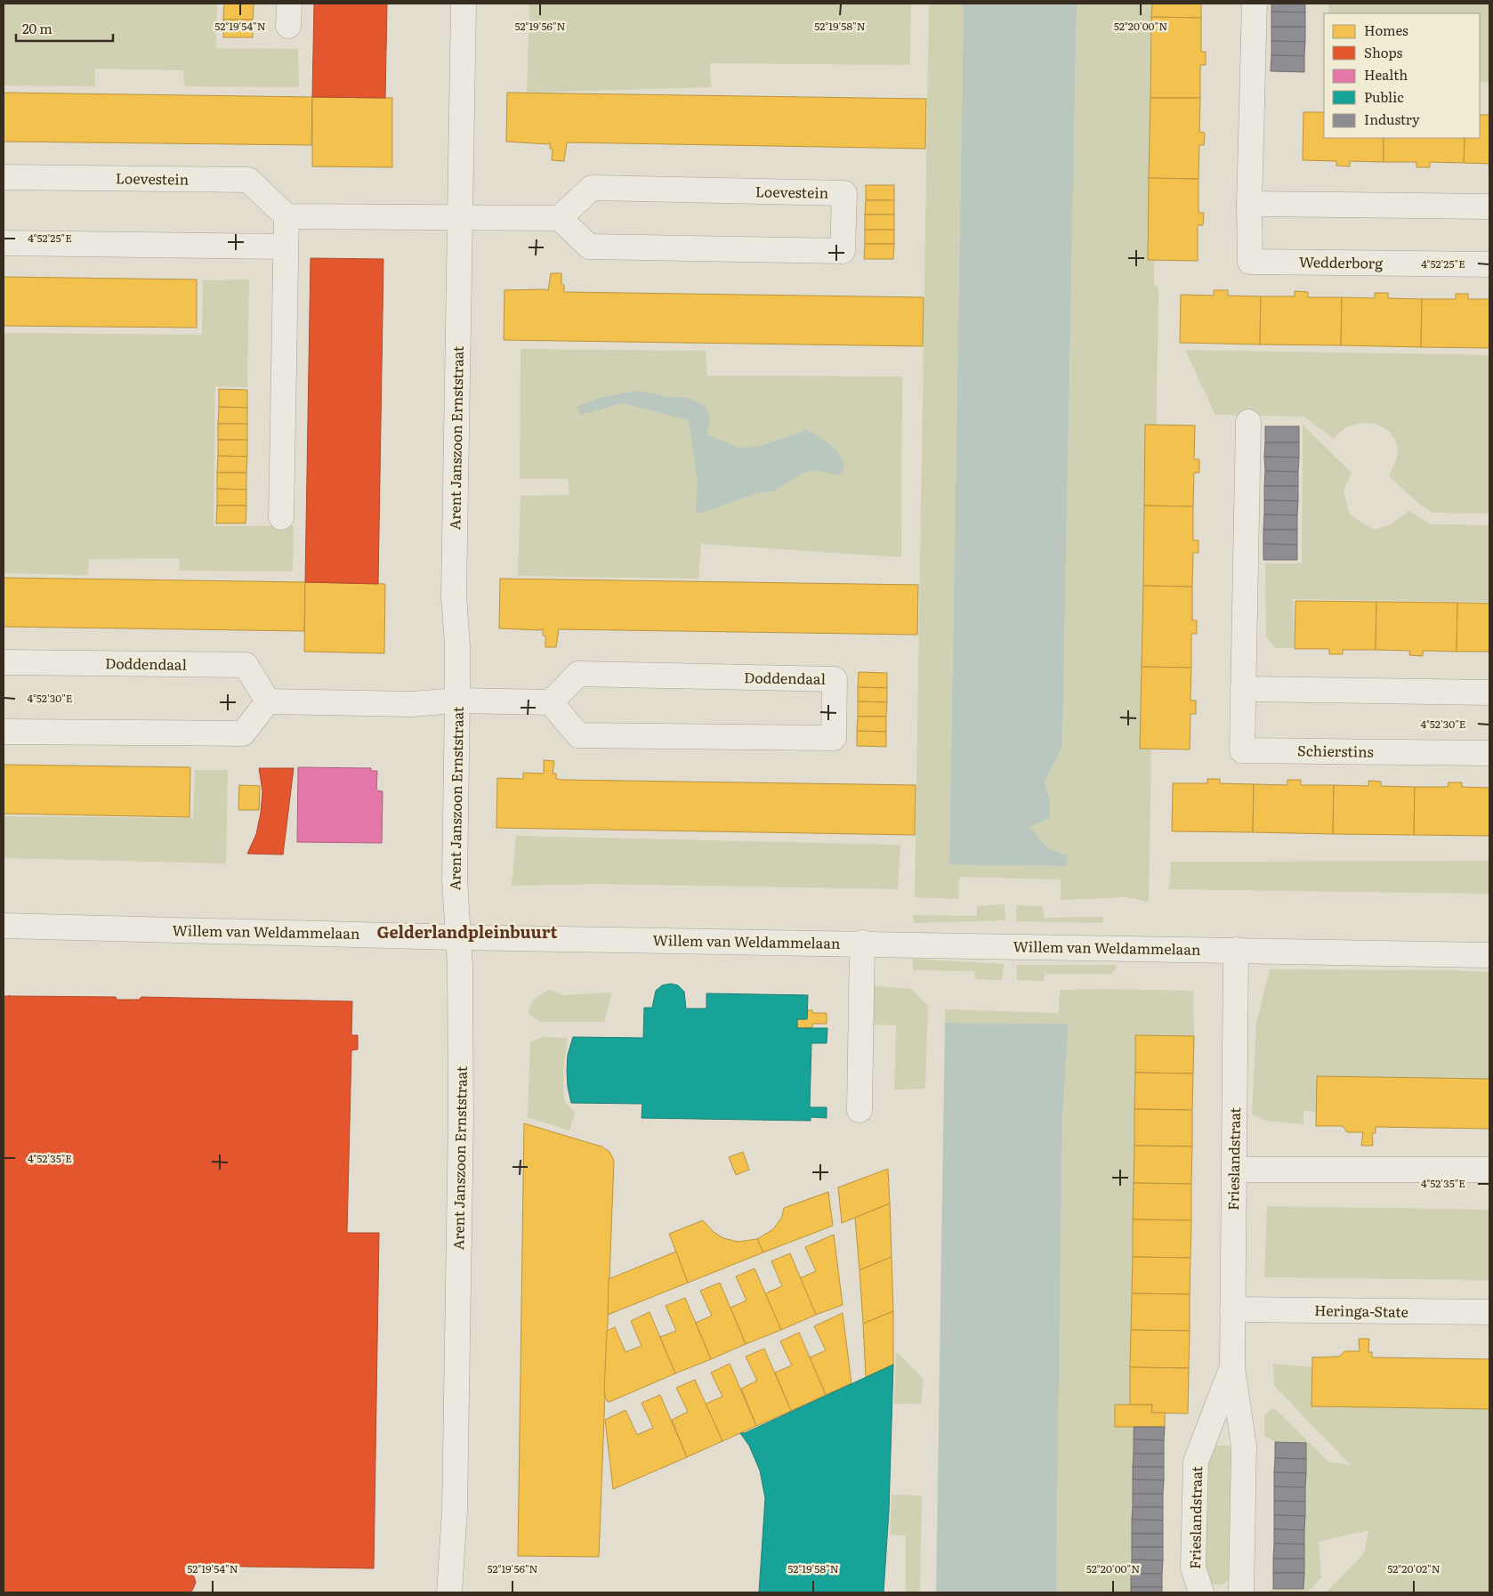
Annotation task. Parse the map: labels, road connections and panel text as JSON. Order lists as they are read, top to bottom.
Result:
{
  "streets": {
    "street": [
      "Loevestein",
      "Wedderborg",
      "Arent Janszoon Ernststraat",
      "Doddendaal",
      "Schierstins",
      "Willem van Weldammelaan",
      "Frieslandstraat",
      "Heringa-State"
    ]
  },
  "crossings": [
    ["Arent Janszoon Ernststraat", "Willem van Weldammelaan"],
    ["Willem van Weldammelaan", "Frieslandstraat"],
    ["Frieslandstraat", "Heringa-State"]
  ],
  "districts": ["Gelderlandpleinbuurt"],
  "legend": [
    "Homes",
    "Shops",
    "Health",
    "Public",
    "Industry"
  ],
  "scale_bar": "20 m",
  "coordinates": [
    "52°19'54\"N",
    "52°19'56\"N",
    "52°19'58\"N",
    "52°20'00\"N",
    "4°52'25\"E",
    "4°52'30\"E",
    "4°52'35\"E",
    "52°20'02\"N"
  ]
}
